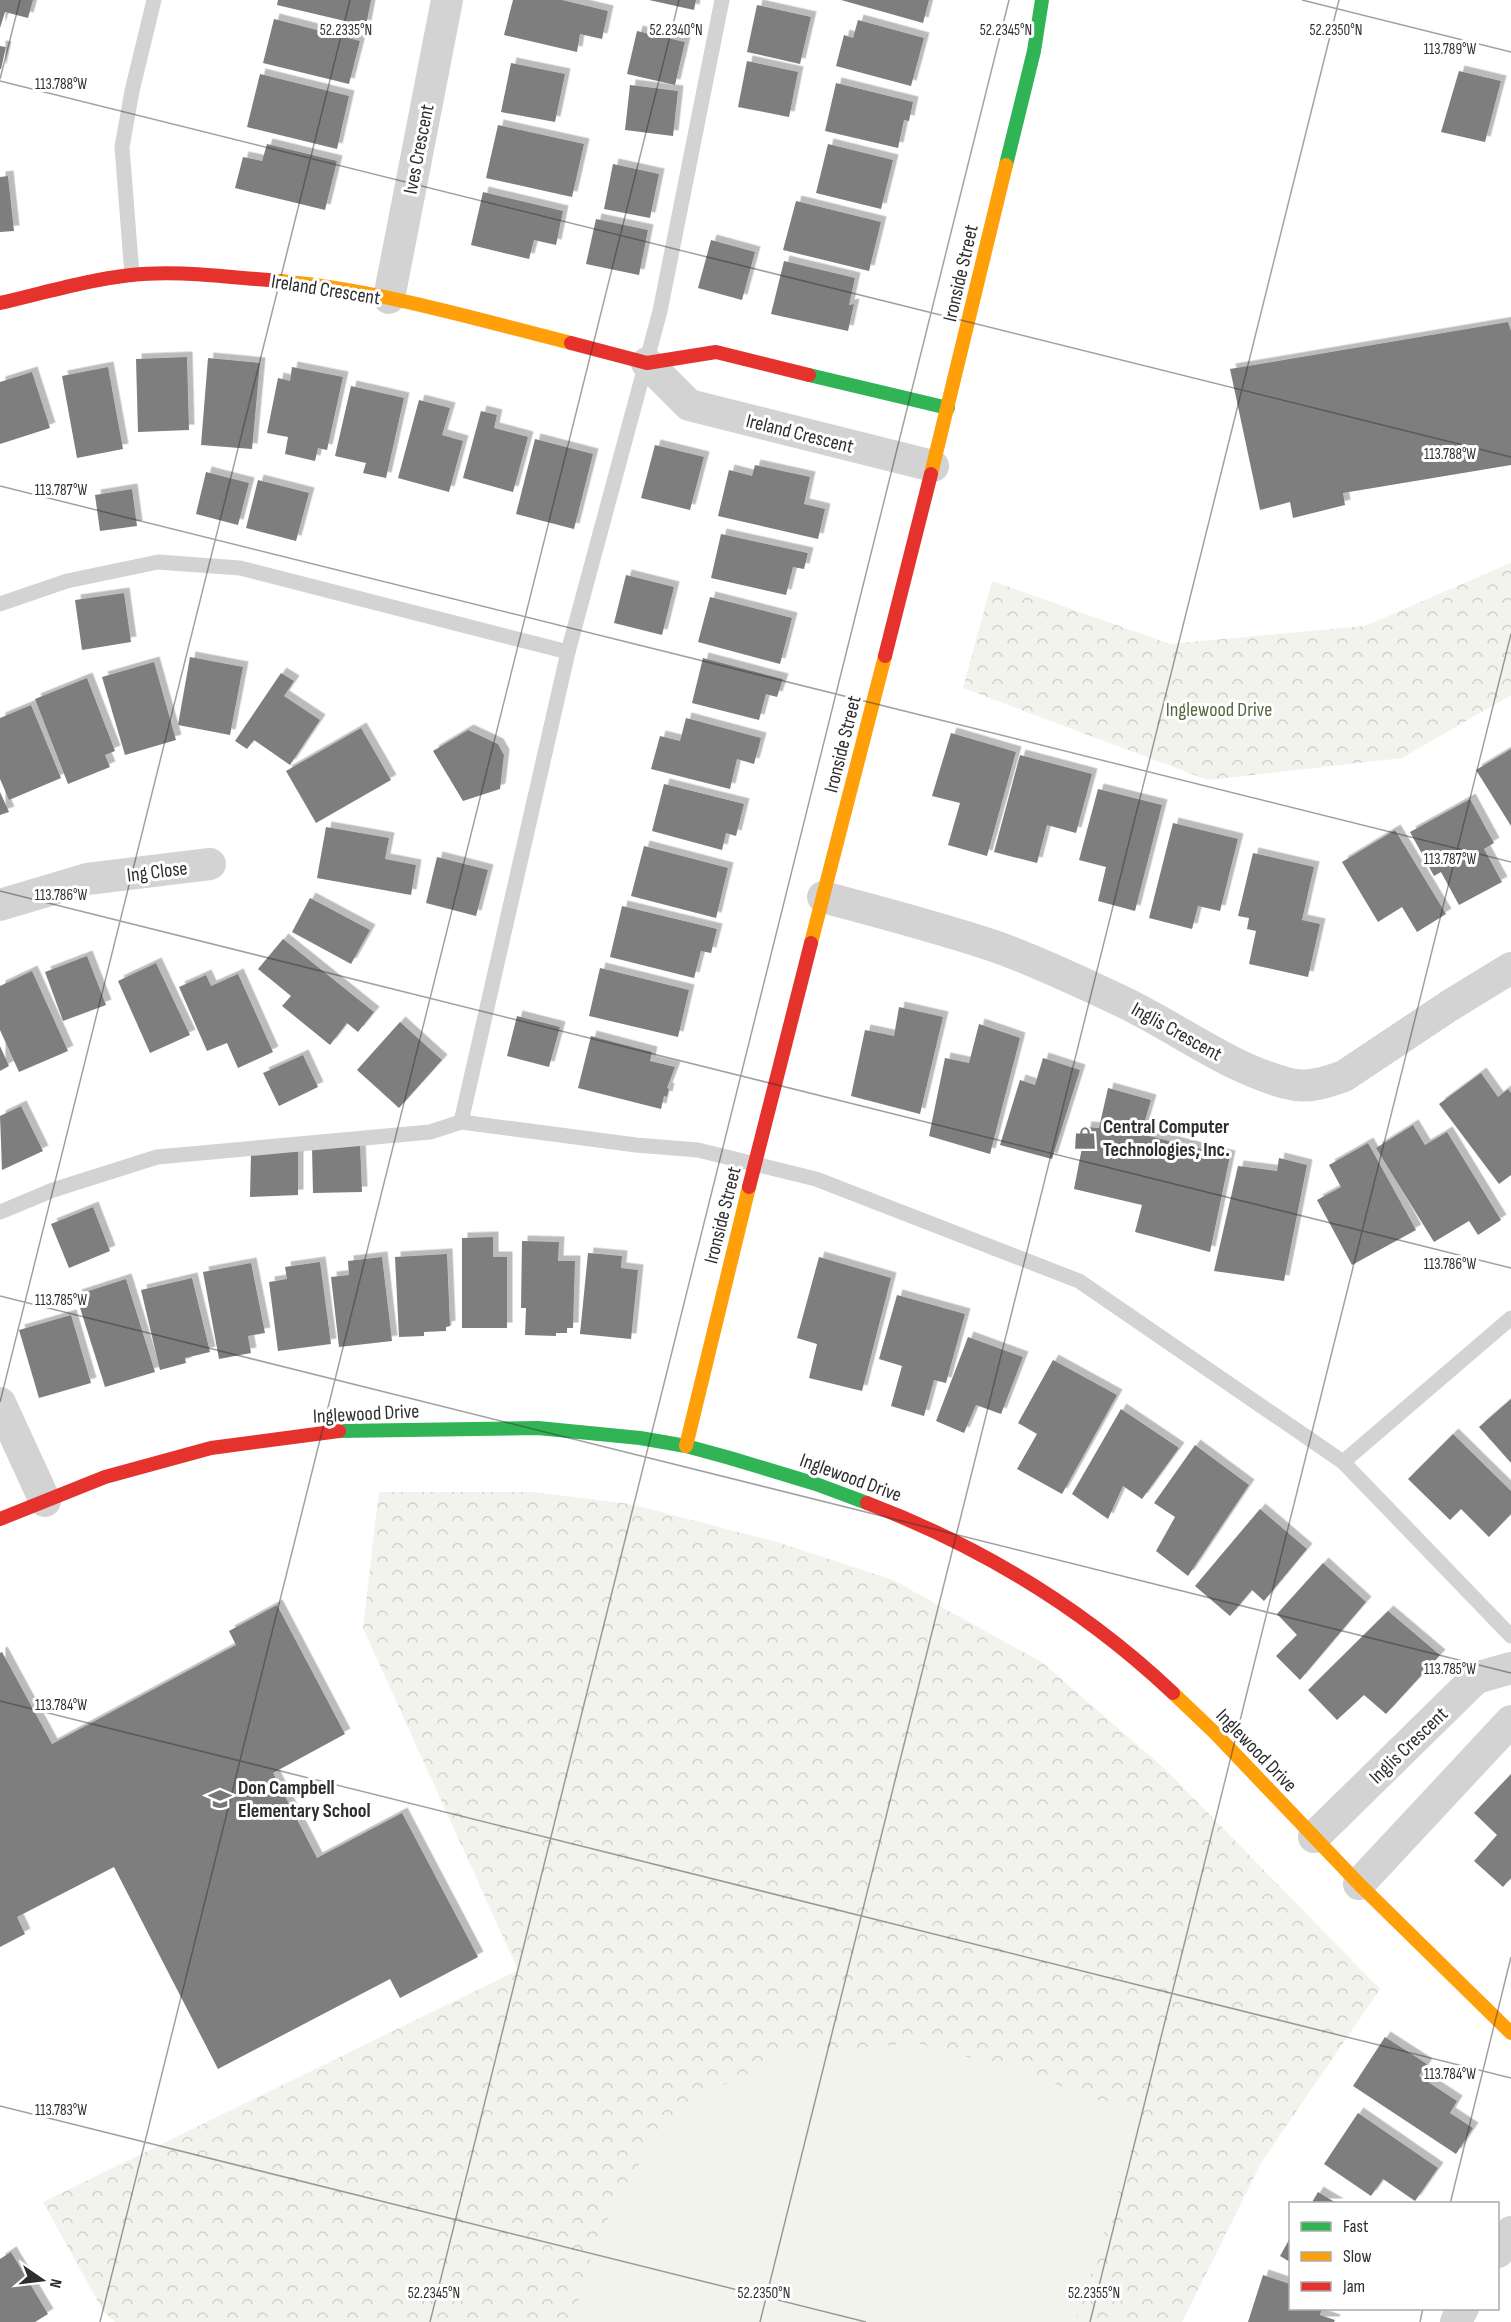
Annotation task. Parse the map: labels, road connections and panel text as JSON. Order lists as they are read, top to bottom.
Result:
{
  "streets": {
    "street": [
      "Ives Crescent",
      "Ironside Street",
      "Ireland Crescent",
      "Ing Close",
      "Inglis Crescent",
      "Inglewood Drive"
    ]
  },
  "crossings": [
    ["Ives Crescent", "Ireland Crescent"],
    ["Ironside Street", "Ireland Crescent"],
    ["Ironside Street", "Inglis Crescent"],
    ["Ironside Street", "Inglewood Drive"],
    ["Inglis Crescent", "Inglewood Drive"]
  ],
  "parks": ["Inglewood Drive"],
  "places": {
    "shop": ["Central Computer Technologies, Inc."],
    "school or university": ["Don Campbell Elementary School"]
  },
  "legend": ["Fast", "Slow", "Jam"],
  "north": "right",
  "coordinates": [
    "52.2335°N",
    "52.2340°N",
    "52.2345°N",
    "52.2350°N",
    "113.789°W",
    "113.788°W",
    "113.787°W",
    "113.786°W",
    "113.785°W",
    "113.784°W",
    "113.783°W",
    "52.2355°N"
  ]
}
